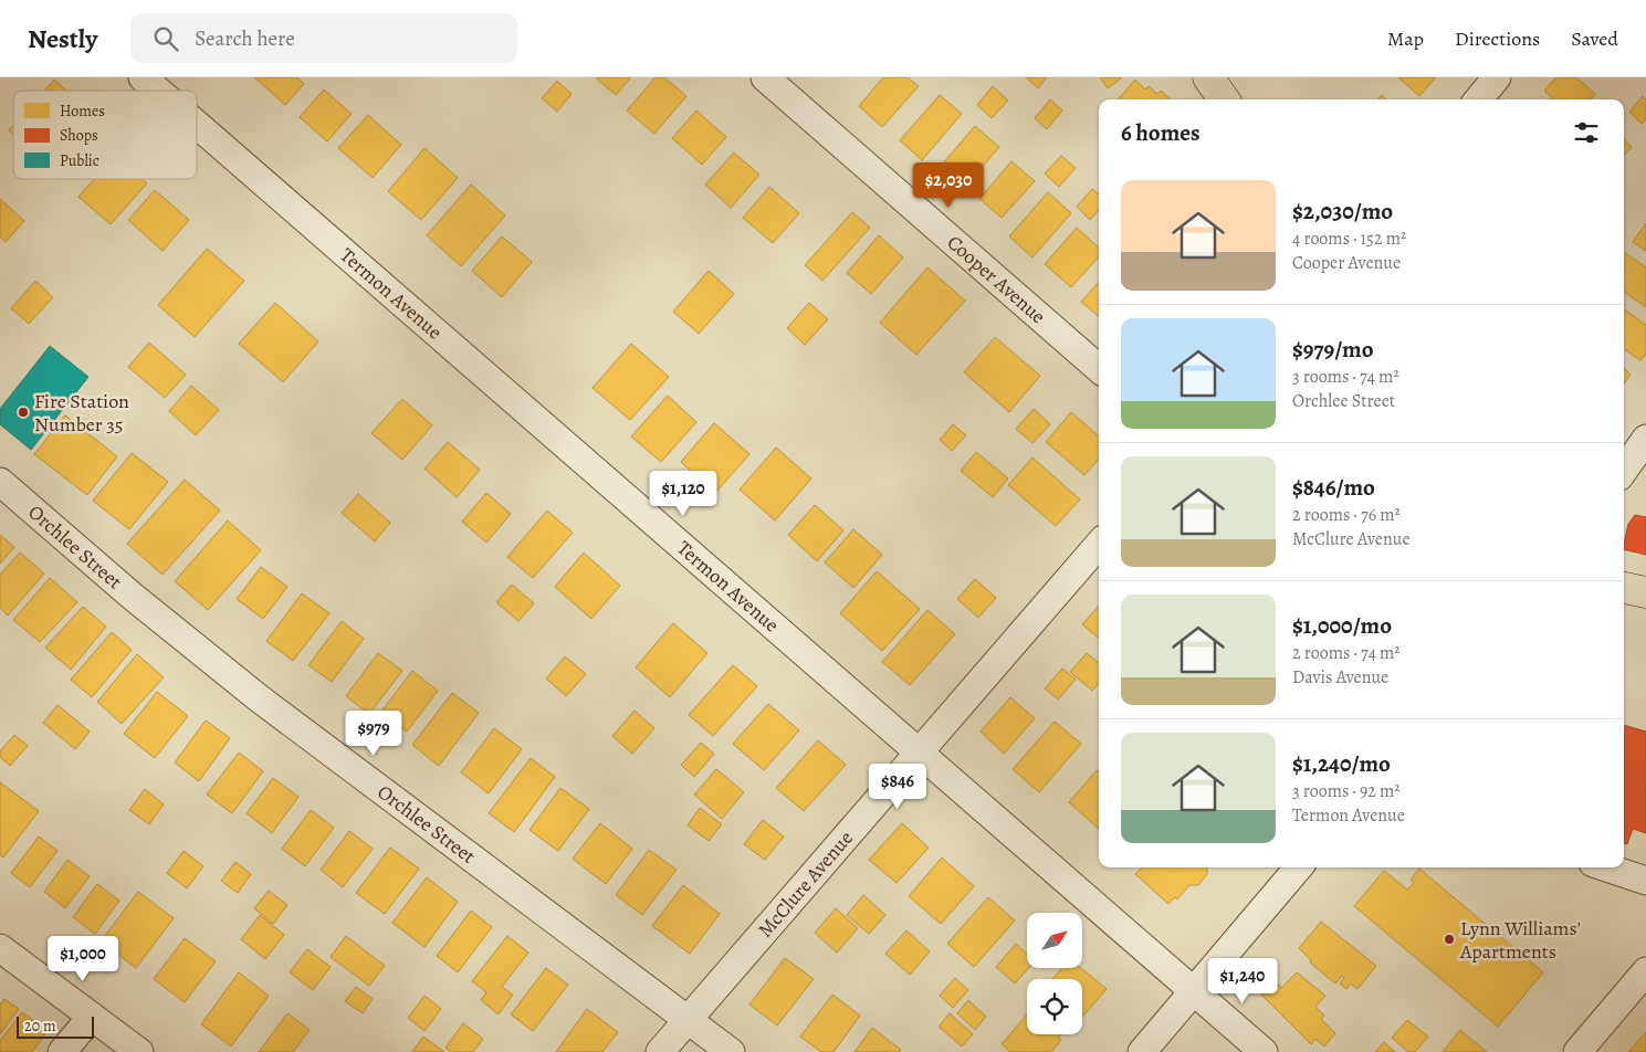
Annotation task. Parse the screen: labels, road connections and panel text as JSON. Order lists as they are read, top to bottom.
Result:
{
  "streets": {
    "street": [
      "Cooper Avenue",
      "Termon Avenue",
      "Orchlee Street",
      "McClure Avenue"
    ]
  },
  "crossings": [
    ["Termon Avenue", "McClure Avenue"],
    ["Orchlee Street", "McClure Avenue"]
  ],
  "places": ["Fire Station Number 35", "Lynn Williams' Apartments"],
  "legend": ["Homes", "Shops", "Public"],
  "scale_bar": "20 m",
  "north": "top right",
  "page": {
    "header": "Nestly",
    "search": "Search here",
    "nav": ["Map", "Directions", "Saved"],
    "heading": "6 homes",
    "price": [
      "$2,030",
      "$1,120",
      "$979",
      "$846",
      "$1,000",
      "$1,240"
    ],
    "list": [
      {
        "name": "$2,030/mo",
        "note": "4 rooms · 152 m² · Cooper Avenue"
      },
      {
        "name": "$979/mo",
        "note": "3 rooms · 74 m² · Orchlee Street"
      },
      {
        "name": "$846/mo",
        "note": "2 rooms · 76 m² · McClure Avenue"
      },
      {
        "name": "$1,000/mo",
        "note": "2 rooms · 74 m² · Davis Avenue"
      },
      {
        "name": "$1,240/mo",
        "note": "3 rooms · 92 m² · Termon Avenue"
      }
    ],
    "scale": "20 m"
  }
}
